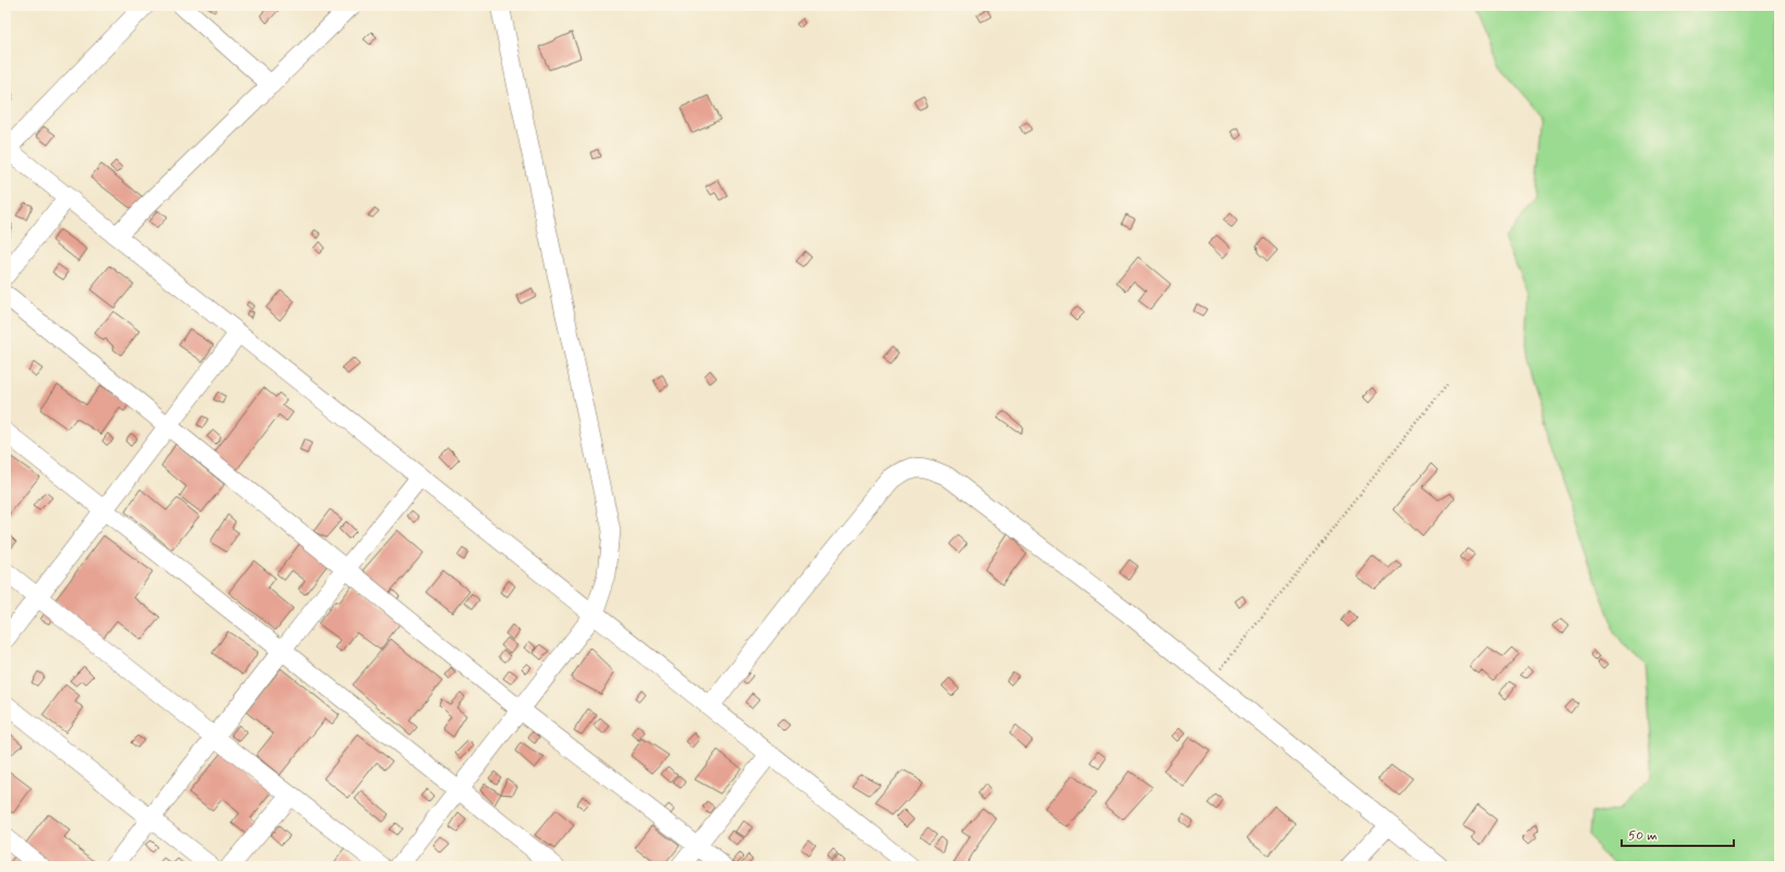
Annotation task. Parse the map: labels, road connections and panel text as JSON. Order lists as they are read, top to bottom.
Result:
{
  "scale_bar": "50 m"
}
